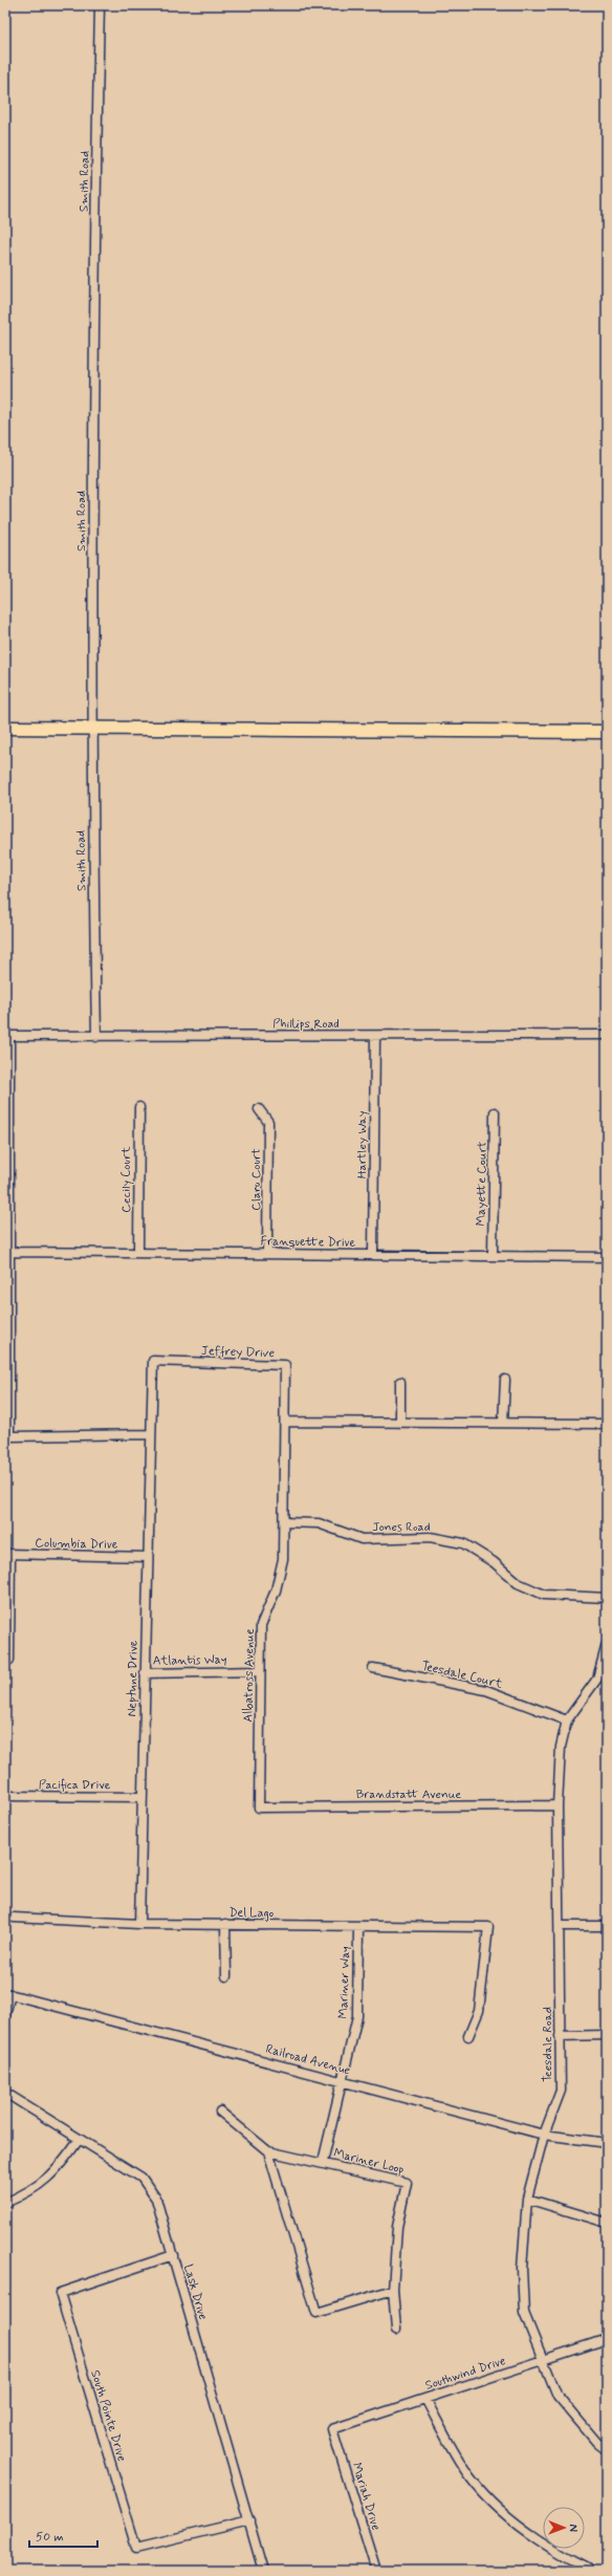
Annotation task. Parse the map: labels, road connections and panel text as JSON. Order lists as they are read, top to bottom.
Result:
{
  "streets": {
    "street": [
      "Smith Road",
      "Phillips Road",
      "Hartley Way",
      "Cecily Court",
      "Claro Court",
      "Mayette Court",
      "Franquette Drive",
      "Jeffrey Drive",
      "Jones Road",
      "Columbia Drive",
      "Atlantis Way",
      "Teesdale Court",
      "Albatross Avenue",
      "Neptune Drive",
      "Pacifica Drive",
      "Brandstatt Avenue",
      "Del Lago",
      "Mariner Way",
      "Teesdale Road",
      "Railroad Avenue",
      "Mariner Loop",
      "Lask Drive",
      "Southwind Drive",
      "South Pointe Drive",
      "Mariah Drive"
    ]
  },
  "crossings": [
    ["Smith Road", "Phillips Road"],
    ["Phillips Road", "Hartley Way"],
    ["Hartley Way", "Franquette Drive"],
    ["Cecily Court", "Franquette Drive"],
    ["Claro Court", "Franquette Drive"],
    ["Mayette Court", "Franquette Drive"],
    ["Jeffrey Drive", "Albatross Avenue"],
    ["Jeffrey Drive", "Neptune Drive"],
    ["Jones Road", "Albatross Avenue"],
    ["Columbia Drive", "Neptune Drive"],
    ["Atlantis Way", "Albatross Avenue"],
    ["Atlantis Way", "Neptune Drive"],
    ["Teesdale Court", "Teesdale Road"],
    ["Albatross Avenue", "Brandstatt Avenue"],
    ["Neptune Drive", "Pacifica Drive"],
    ["Neptune Drive", "Del Lago"],
    ["Brandstatt Avenue", "Teesdale Road"],
    ["Del Lago", "Mariner Way"],
    ["Mariner Way", "Railroad Avenue"],
    ["Mariner Way", "Mariner Loop"],
    ["Teesdale Road", "Railroad Avenue"],
    ["Teesdale Road", "Southwind Drive"],
    ["Lask Drive", "South Pointe Drive"],
    ["Southwind Drive", "Mariah Drive"]
  ],
  "scale_bar": "50 m",
  "north": "right"
}
